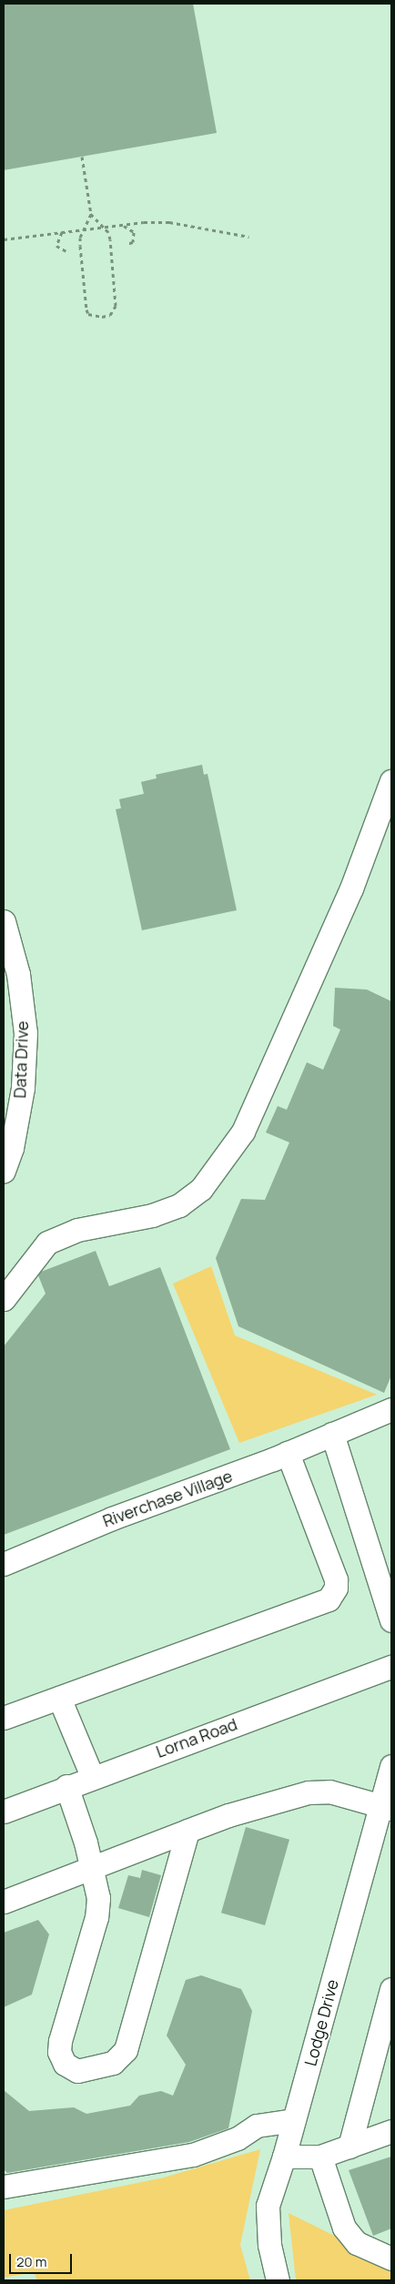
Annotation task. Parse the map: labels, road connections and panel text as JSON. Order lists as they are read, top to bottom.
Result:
{
  "streets": {
    "street": [
      "Data Drive",
      "Riverchase Village",
      "Lorna Road",
      "Lodge Drive"
    ]
  },
  "scale_bar": "20 m"
}
